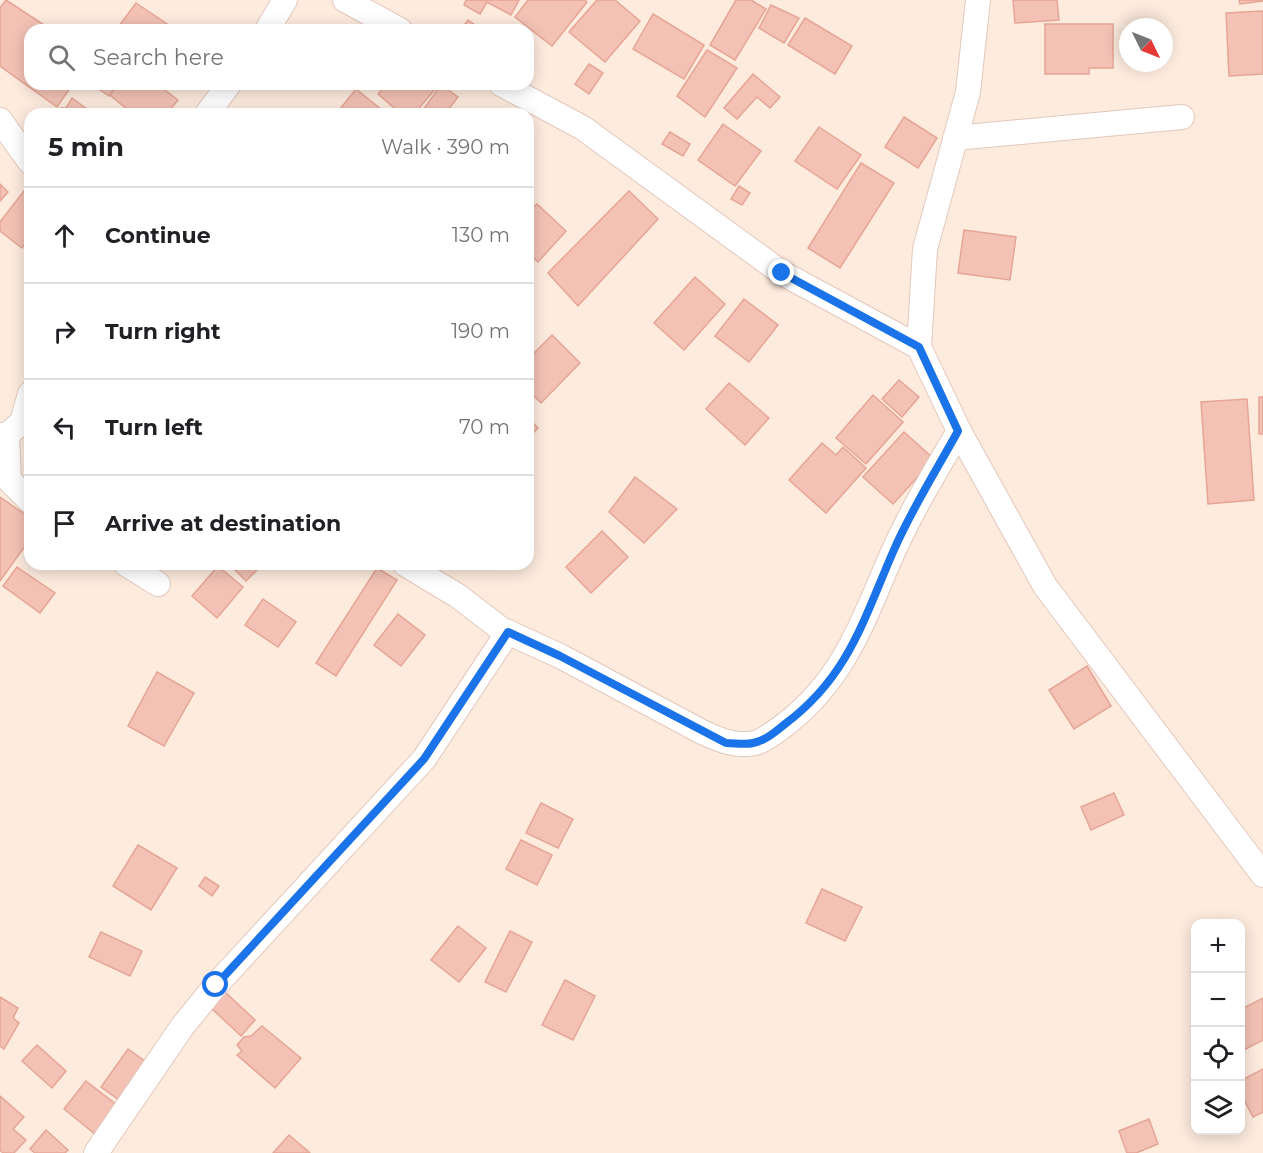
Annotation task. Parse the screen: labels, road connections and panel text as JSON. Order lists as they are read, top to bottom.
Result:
{
  "north": "bottom right",
  "page": {
    "search": "Search here",
    "heading": ["5 min", "Walk · 390 m"],
    "list": [
      ["Continue", "130 m"],
      ["Turn right", "190 m"],
      ["Turn left", "70 m"],
      "Arrive at destination"
    ],
    "map_buttons": ["+", "−"]
  }
}
